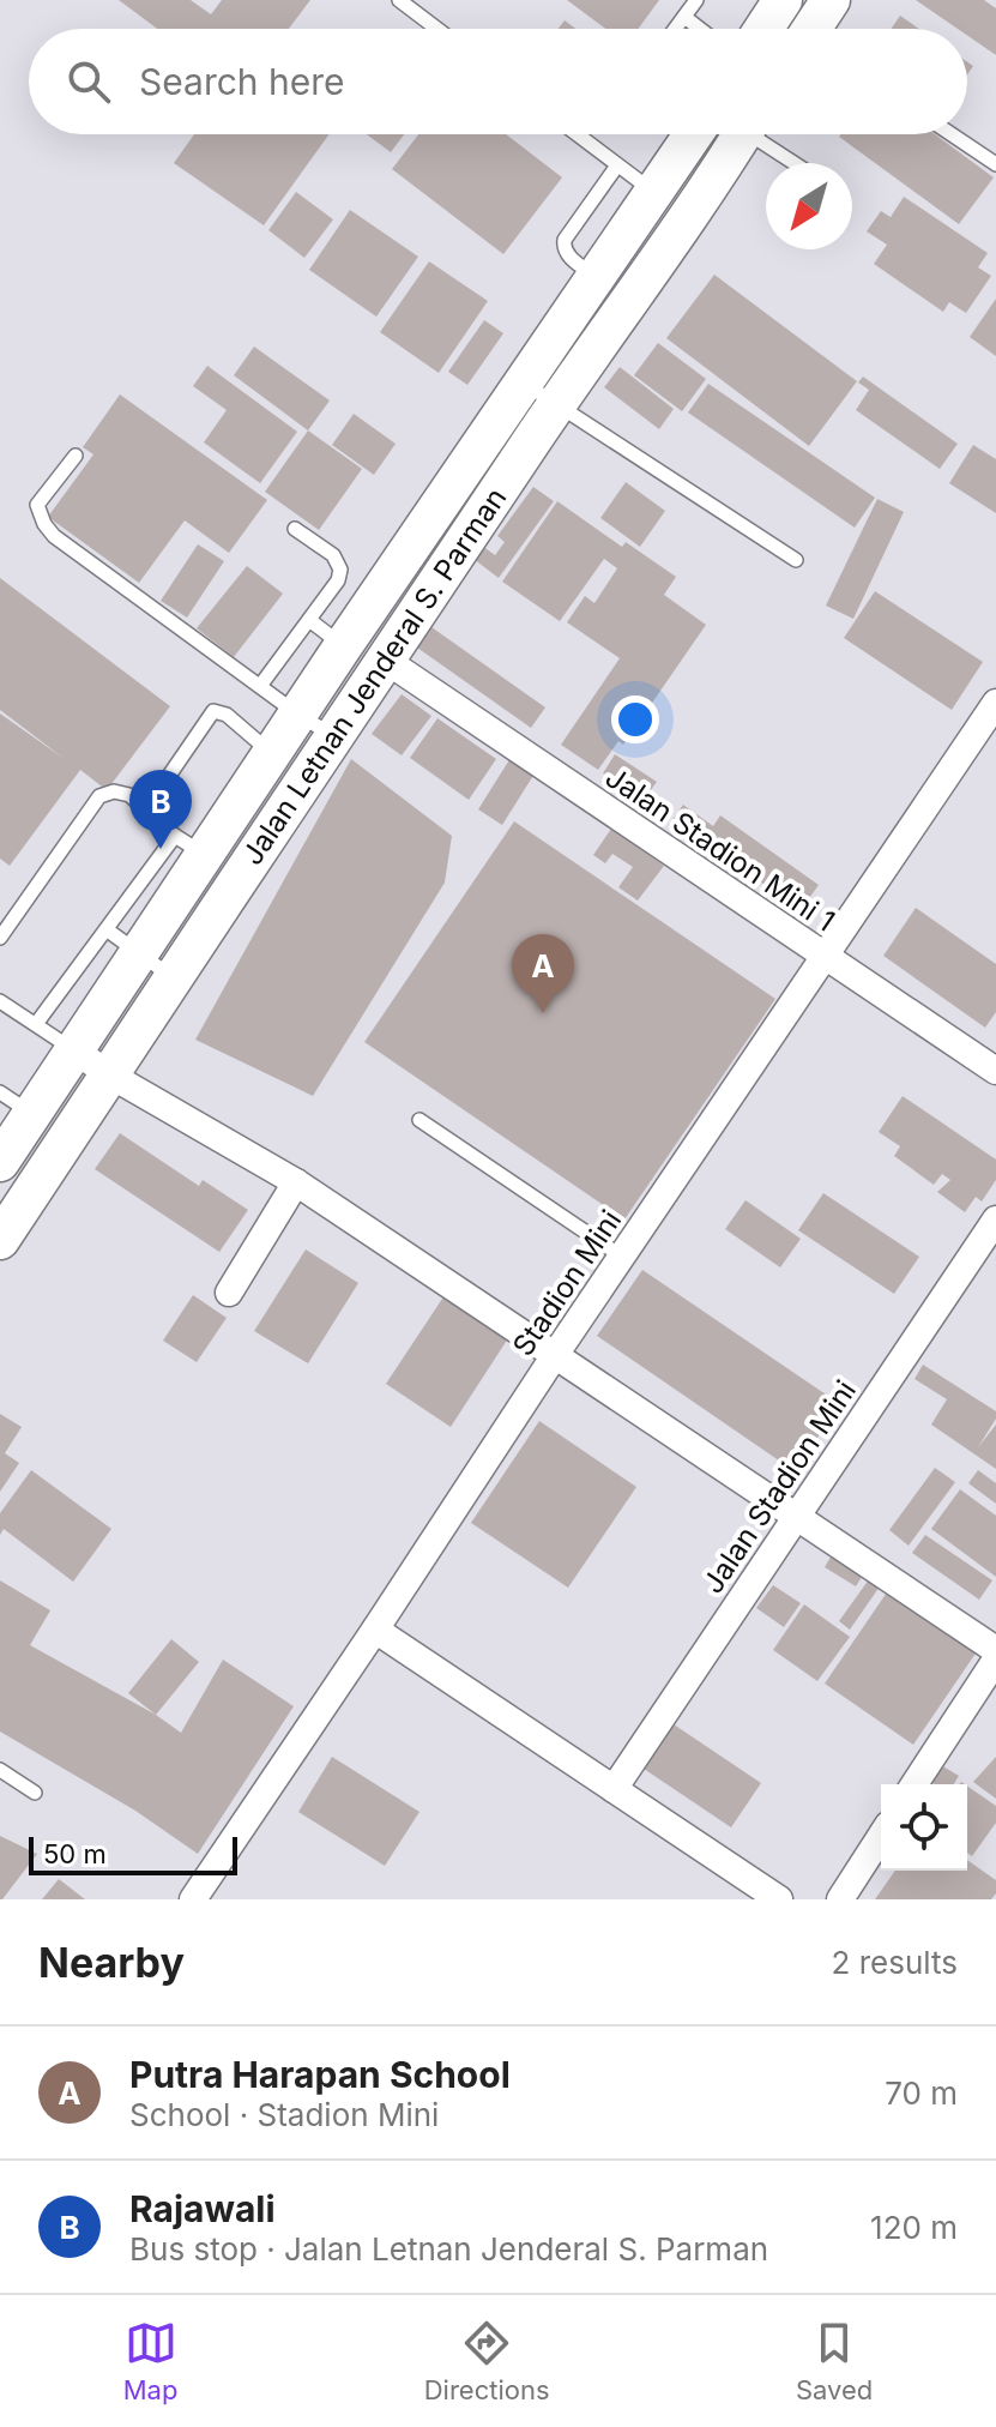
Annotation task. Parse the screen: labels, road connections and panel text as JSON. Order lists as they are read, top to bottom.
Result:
{
  "streets": {
    "street": [
      "Jalan Letnan Jenderal S. Parman",
      "Jalan Stadion Mini 1",
      "Stadion Mini",
      "Jalan Stadion Mini"
    ]
  },
  "crossings": [
    ["Jalan Letnan Jenderal S. Parman", "Jalan Stadion Mini 1"],
    ["Jalan Stadion Mini 1", "Stadion Mini"]
  ],
  "scale_bar": "50 m",
  "north": "bottom left",
  "page": {
    "search": "Search here",
    "pins": ["B", "A"],
    "scale": "50 m",
    "heading": ["Nearby", "2 results"],
    "list": [
      {
        "mark": "A",
        "name": "Putra Harapan School",
        "note": "School · Stadion Mini",
        "value": "70 m"
      },
      {
        "mark": "B",
        "name": "Rajawali",
        "note": "Bus stop · Jalan Letnan Jenderal S. Parman",
        "value": "120 m"
      }
    ],
    "nav": ["Map", "Directions", "Saved"]
  }
}
